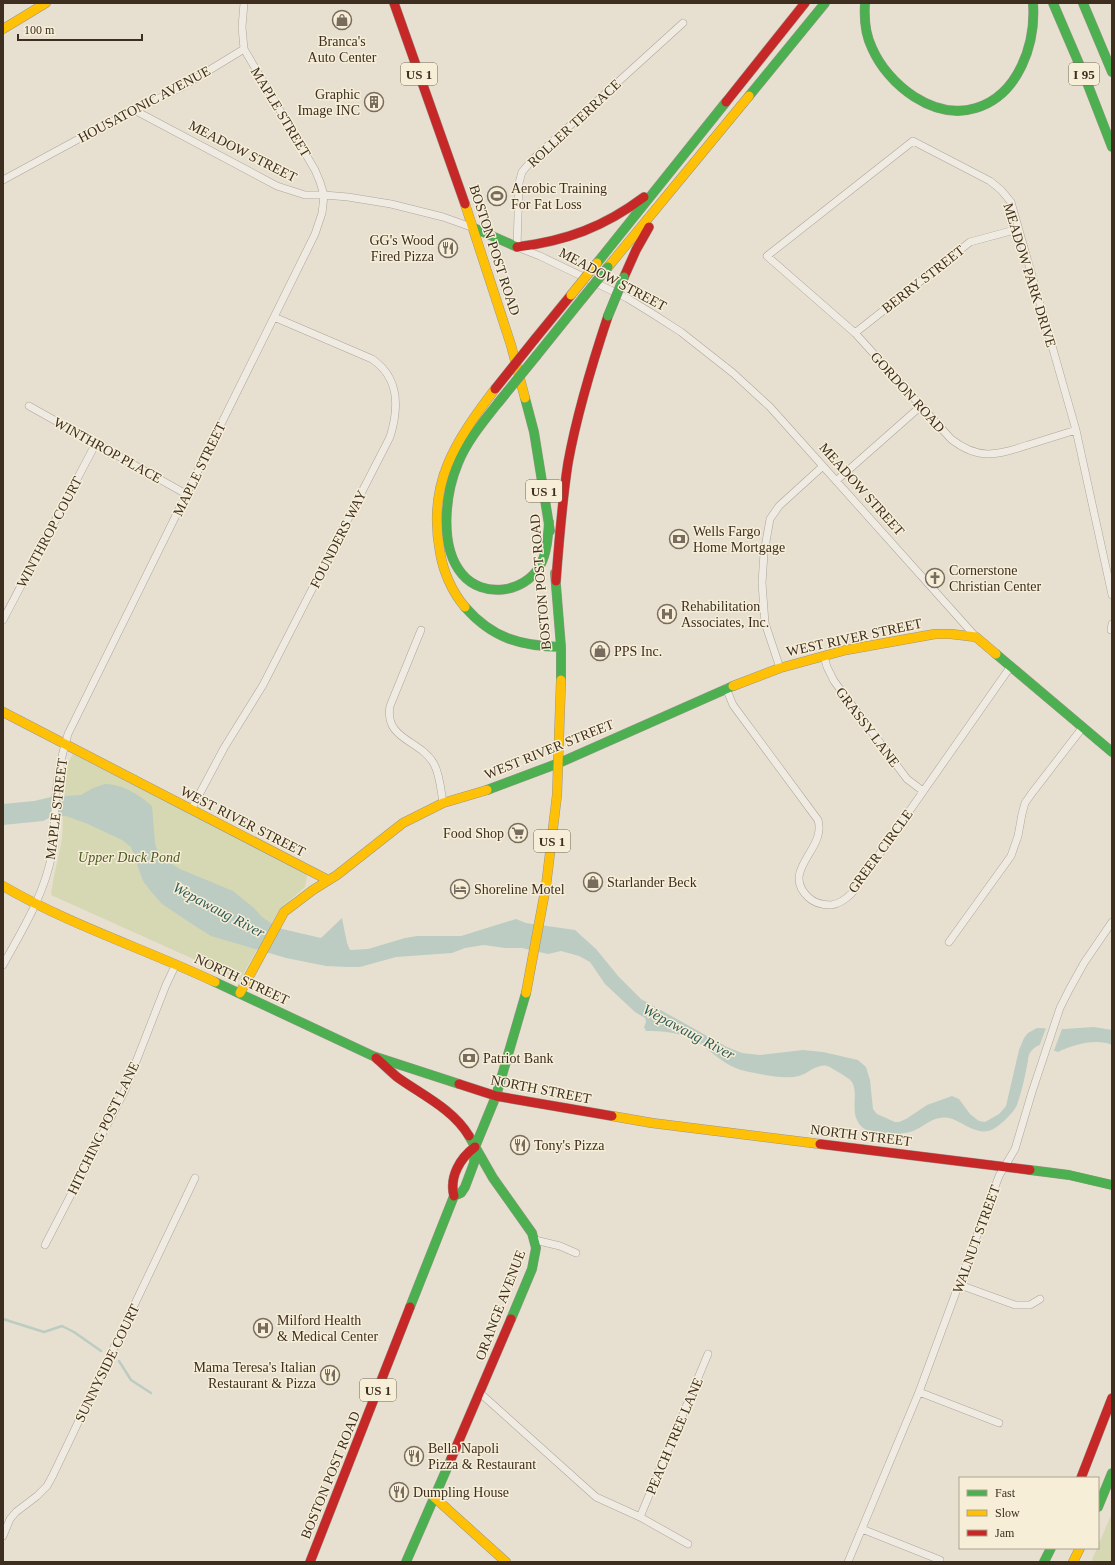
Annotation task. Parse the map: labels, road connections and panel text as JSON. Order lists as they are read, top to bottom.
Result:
{
  "streets": {
    "main road": [
      "US 1",
      "I 95",
      "MEADOW STREET",
      "BOSTON POST ROAD",
      "WEST RIVER STREET",
      "NORTH STREET",
      "ORANGE AVENUE"
    ],
    "street": [
      "HOUSATONIC AVENUE",
      "MAPLE STREET",
      "ROLLER TERRACE",
      "MEADOW PARK DRIVE",
      "BERRY STREET",
      "GORDON ROAD",
      "WINTHROP PLACE",
      "WINTHROP COURT",
      "FOUNDERS WAY",
      "GRASSY LANE",
      "GREER CIRCLE",
      "HITCHING POST LANE",
      "WALNUT STREET",
      "SUNNYSIDE COURT",
      "PEACH TREE LANE"
    ]
  },
  "crossings": [
    ["HOUSATONIC AVENUE", "MAPLE STREET"],
    ["HOUSATONIC AVENUE", "MEADOW STREET"],
    ["MAPLE STREET", "MEADOW STREET"],
    ["MAPLE STREET", "WINTHROP PLACE"],
    ["MAPLE STREET", "FOUNDERS WAY"],
    ["MAPLE STREET", "WEST RIVER STREET"],
    ["MAPLE STREET", "NORTH STREET"],
    ["ROLLER TERRACE", "MEADOW STREET"],
    ["MEADOW STREET", "BOSTON POST ROAD"],
    ["MEADOW STREET", "WEST RIVER STREET"],
    ["BOSTON POST ROAD", "WEST RIVER STREET"],
    ["BOSTON POST ROAD", "NORTH STREET"],
    ["BOSTON POST ROAD", "ORANGE AVENUE"],
    ["MEADOW PARK DRIVE", "BERRY STREET"],
    ["MEADOW PARK DRIVE", "GORDON ROAD"],
    ["BERRY STREET", "GORDON ROAD"],
    ["WINTHROP PLACE", "WINTHROP COURT"],
    ["FOUNDERS WAY", "WEST RIVER STREET"],
    ["WEST RIVER STREET", "GRASSY LANE"],
    ["WEST RIVER STREET", "GREER CIRCLE"],
    ["GRASSY LANE", "GREER CIRCLE"],
    ["NORTH STREET", "HITCHING POST LANE"],
    ["NORTH STREET", "WALNUT STREET"],
    ["NORTH STREET", "ORANGE AVENUE"]
  ],
  "water": ["Wepawaug River"],
  "parks": ["Upper Duck Pond"],
  "places": {
    "shop": ["Branca's Auto Center", "PPS Inc.", "Starlander Beck"],
    "building": ["Graphic Image INC"],
    "sports": ["Aerobic Training For Fat Loss"],
    "restaurant": [
      "GG's Wood Fired Pizza",
      "Tony's Pizza",
      "Mama Teresa's Italian Restaurant & Pizza",
      "Bella Napoli Pizza & Restaurant",
      "Dumpling House"
    ],
    "bank": ["Wells Fargo Home Mortgage", "Patriot Bank"],
    "church": ["Cornerstone Christian Center"],
    "hospital": ["Rehabilitation Associates, Inc.", "Milford Health & Medical Center"],
    "supermarket": ["Food Shop"],
    "hotel": ["Shoreline Motel"]
  },
  "legend": ["Fast", "Slow", "Jam"],
  "scale_bar": "100 m"
}
